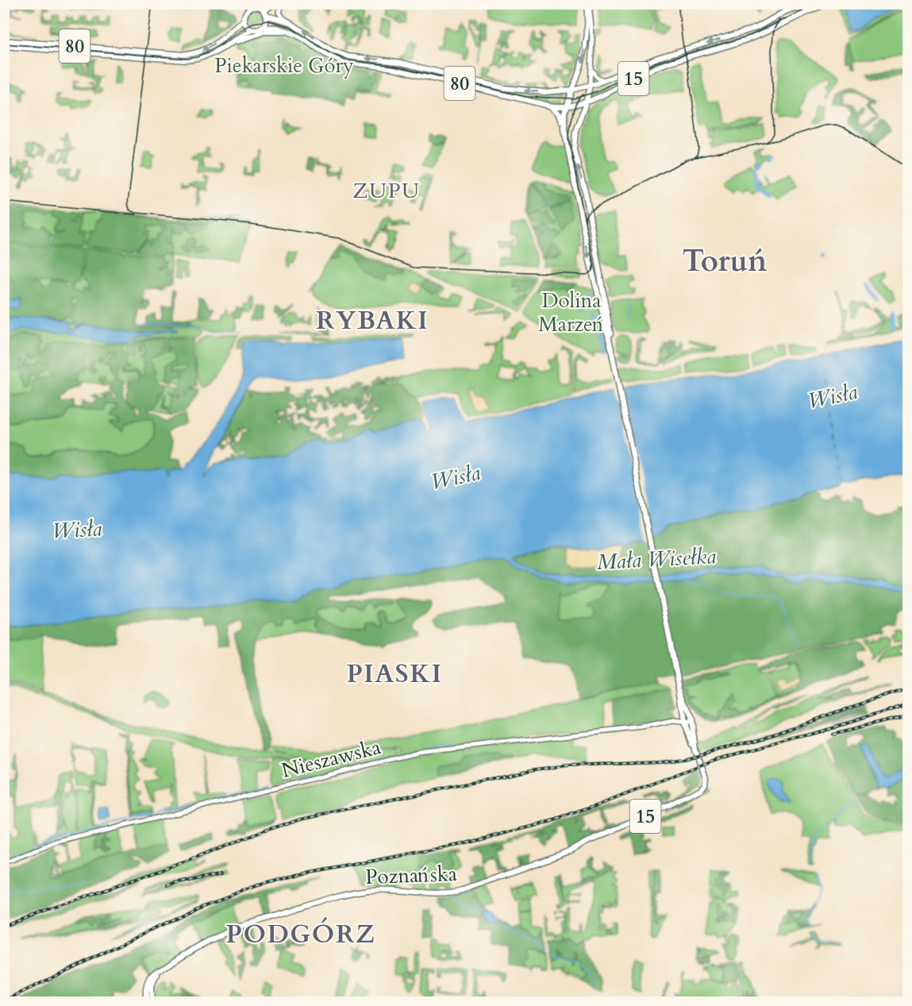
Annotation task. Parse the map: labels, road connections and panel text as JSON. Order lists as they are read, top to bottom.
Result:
{
  "streets": {
    "main road": [
      "80",
      "15",
      "Nieszawska",
      "Poznańska"
    ]
  },
  "crossings": [
    ["80", "15"],
    ["15", "Nieszawska"],
    ["15", "Poznańska"]
  ],
  "districts": [
    "ZUPU",
    "Toruń",
    "RYBAKI",
    "PIASKI",
    "PODGÓRZ"
  ],
  "water": ["Wisła", "Mała Wisełka"],
  "parks": ["Piekarskie Góry", "Dolina Marzeń"]
}
